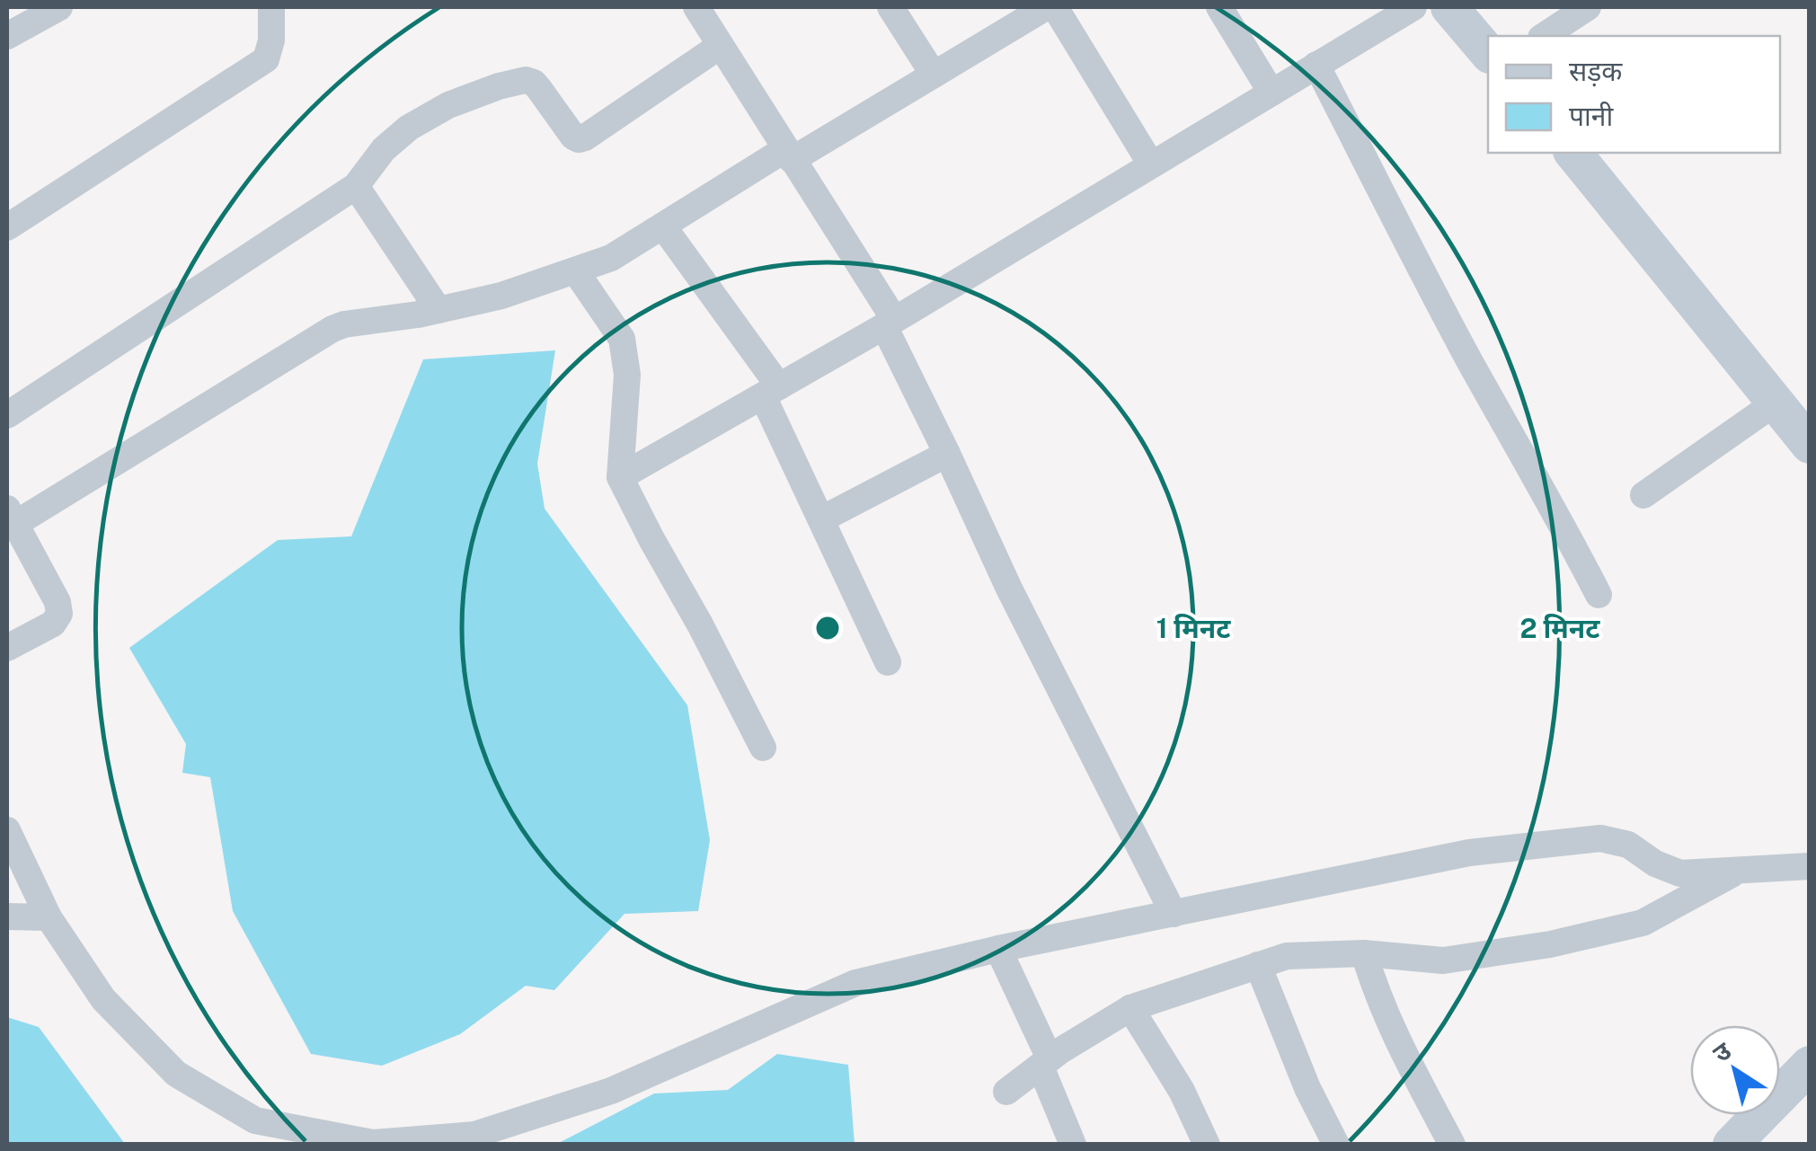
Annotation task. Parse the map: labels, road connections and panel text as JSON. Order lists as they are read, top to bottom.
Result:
{
  "legend": ["सड़क", "पानी"],
  "north": "top left",
  "rings": ["1 मिनट", "2 मिनट"]
}
